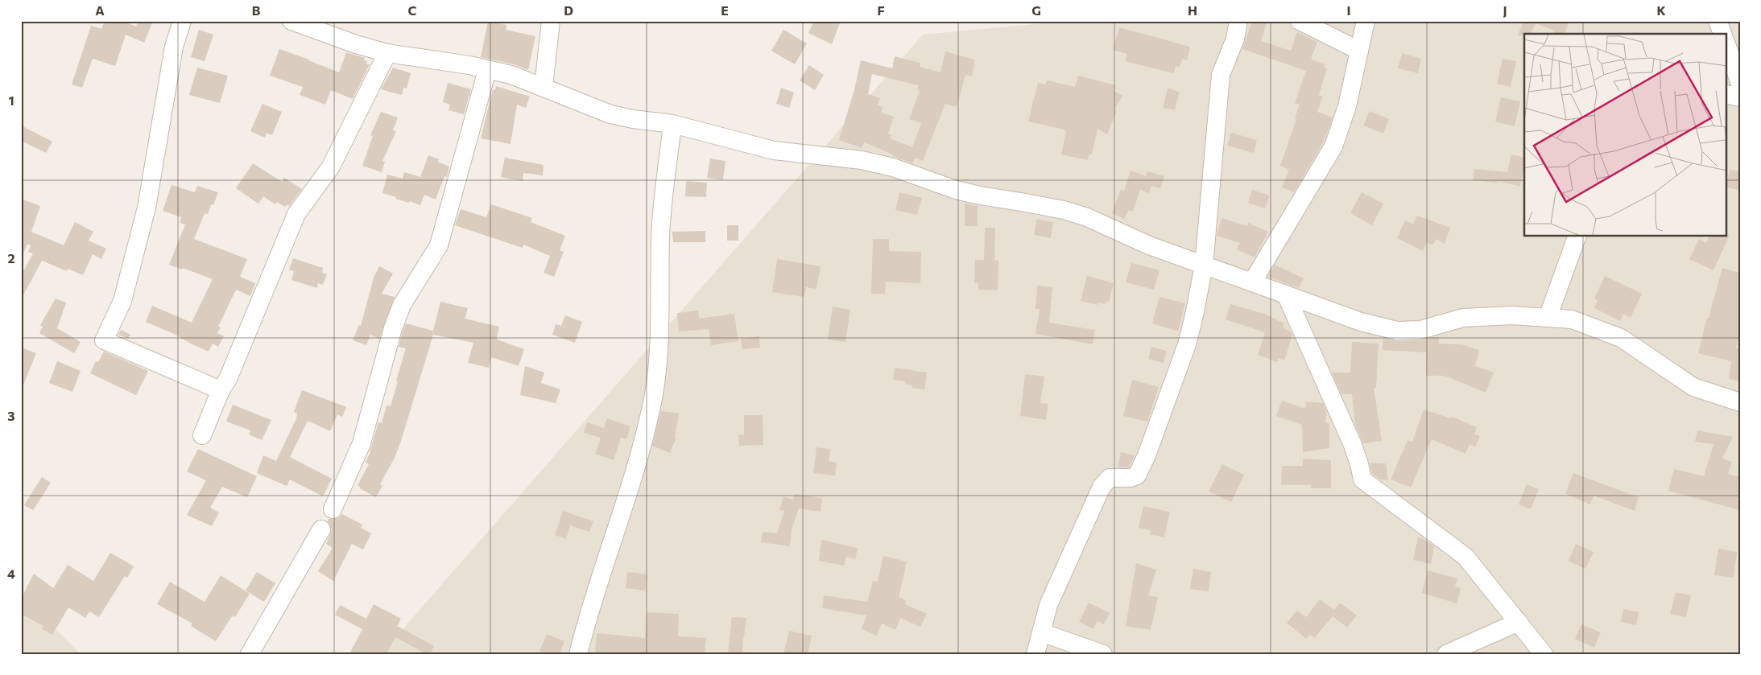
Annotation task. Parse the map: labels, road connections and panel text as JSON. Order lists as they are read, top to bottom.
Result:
{
  "grid": {
    "columns": [
      "A",
      "B",
      "C",
      "D",
      "E",
      "F",
      "G",
      "H",
      "I",
      "J",
      "K"
    ],
    "rows": [
      "1",
      "2",
      "3",
      "4"
    ]
  }
}
